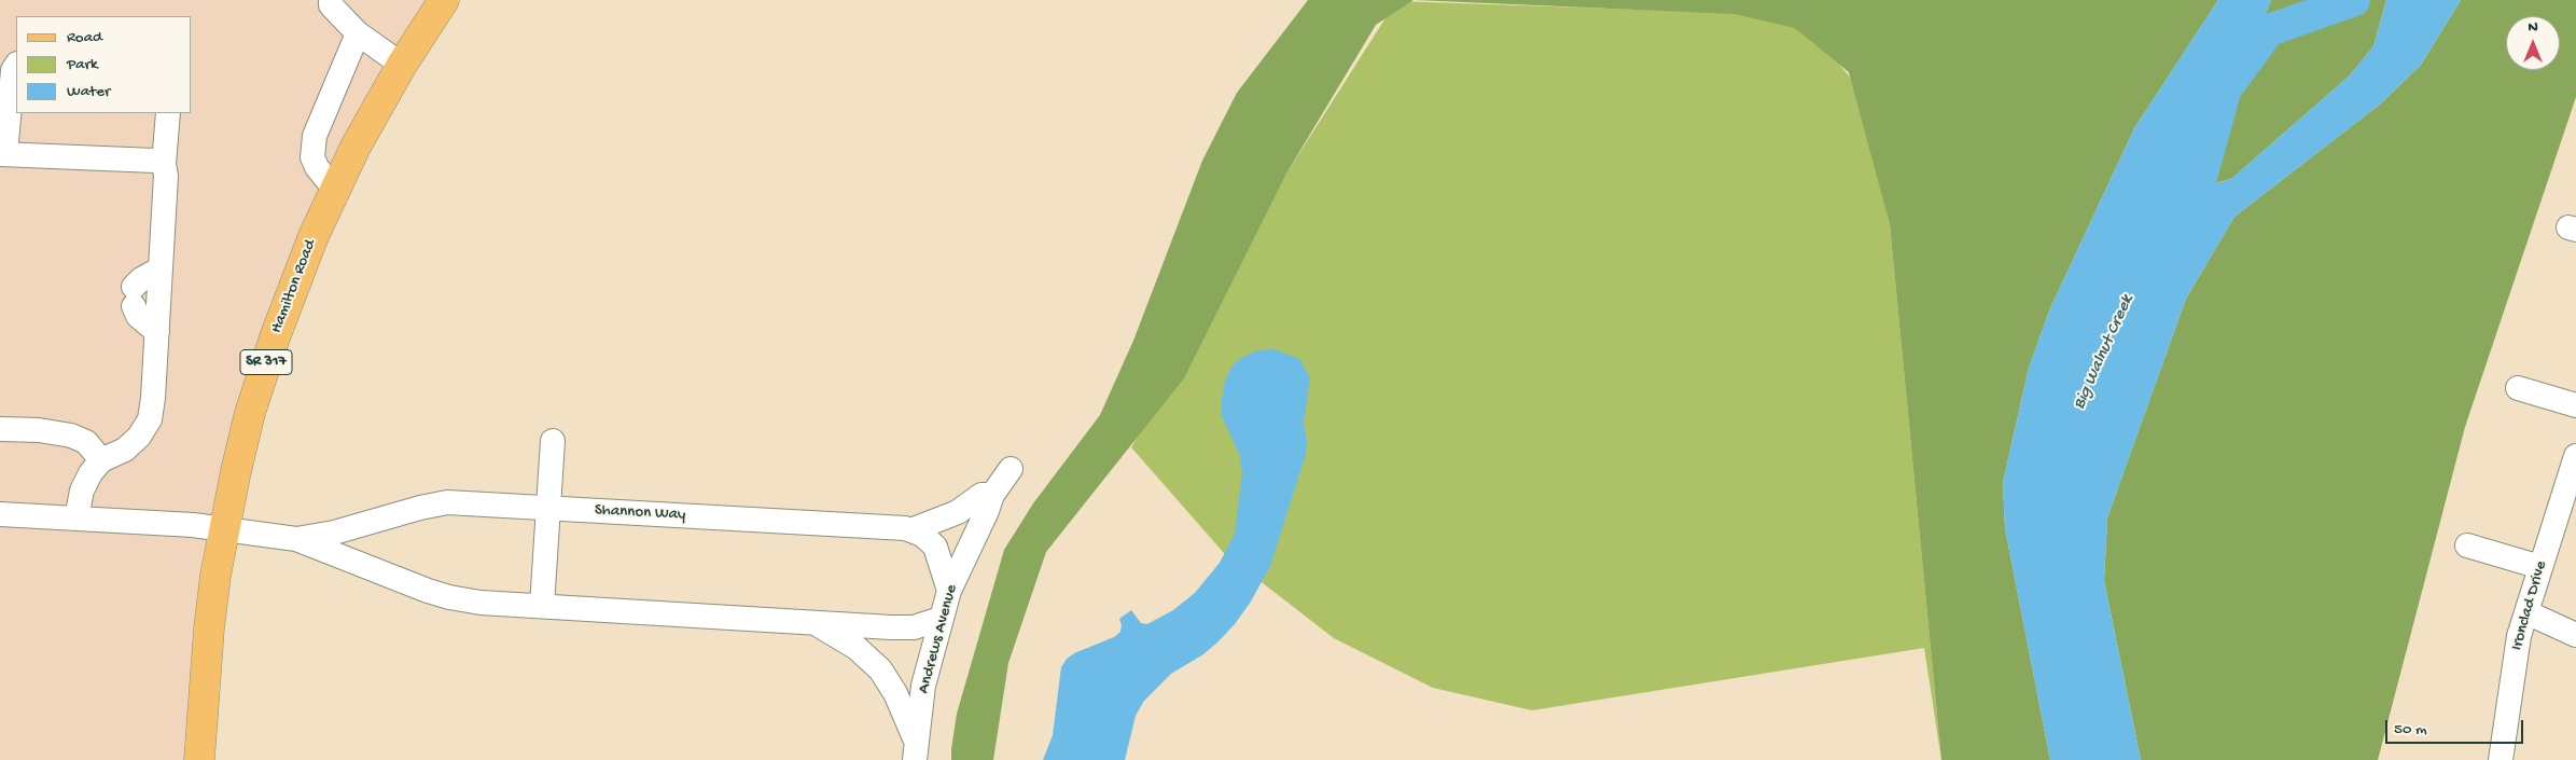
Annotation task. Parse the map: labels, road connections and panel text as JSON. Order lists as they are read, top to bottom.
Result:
{
  "streets": {
    "main road": ["Hamilton Road", "SR 317"],
    "street": ["Shannon Way", "Ironclad Drive", "Andrews Avenue"]
  },
  "crossings": [
    ["Hamilton Road", "Shannon Way"],
    ["Shannon Way", "Andrews Avenue"]
  ],
  "water": ["Big Walnut Creek"],
  "legend": ["Road", "Park", "Water"],
  "scale_bar": "50 m",
  "north": "top"
}
